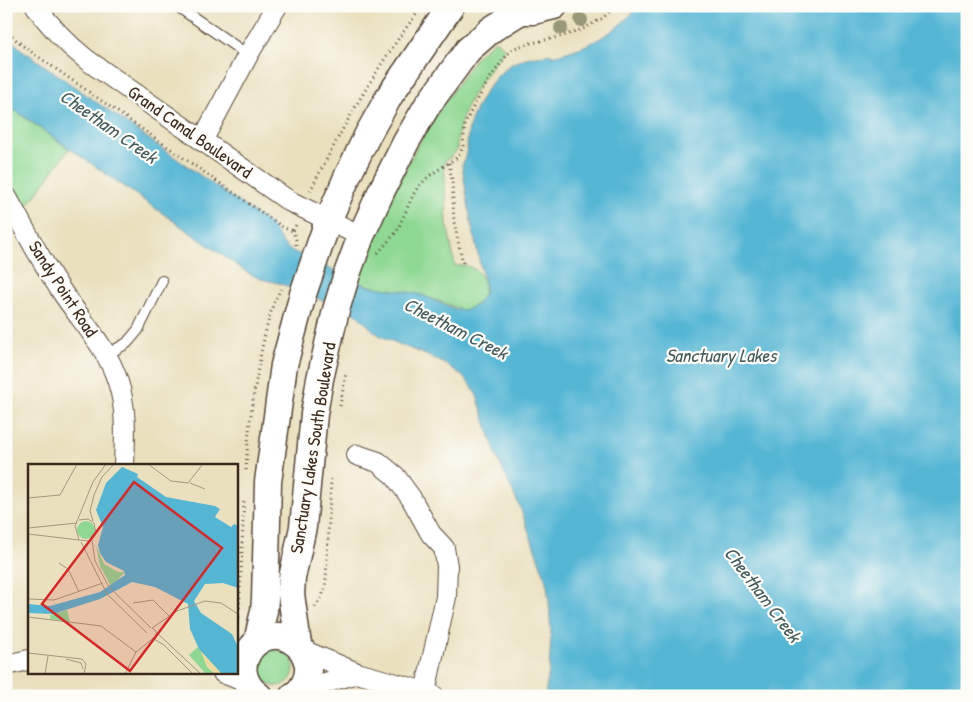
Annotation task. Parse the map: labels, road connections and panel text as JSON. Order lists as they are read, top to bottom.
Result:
{
  "streets": {
    "street": ["Grand Canal Boulevard", "Sandy Point Road", "Sanctuary Lakes South Boulevard"]
  },
  "crossings": [
    ["Grand Canal Boulevard", "Sanctuary Lakes South Boulevard"]
  ],
  "water": ["Cheetham Creek", "Sanctuary Lakes"]
}
